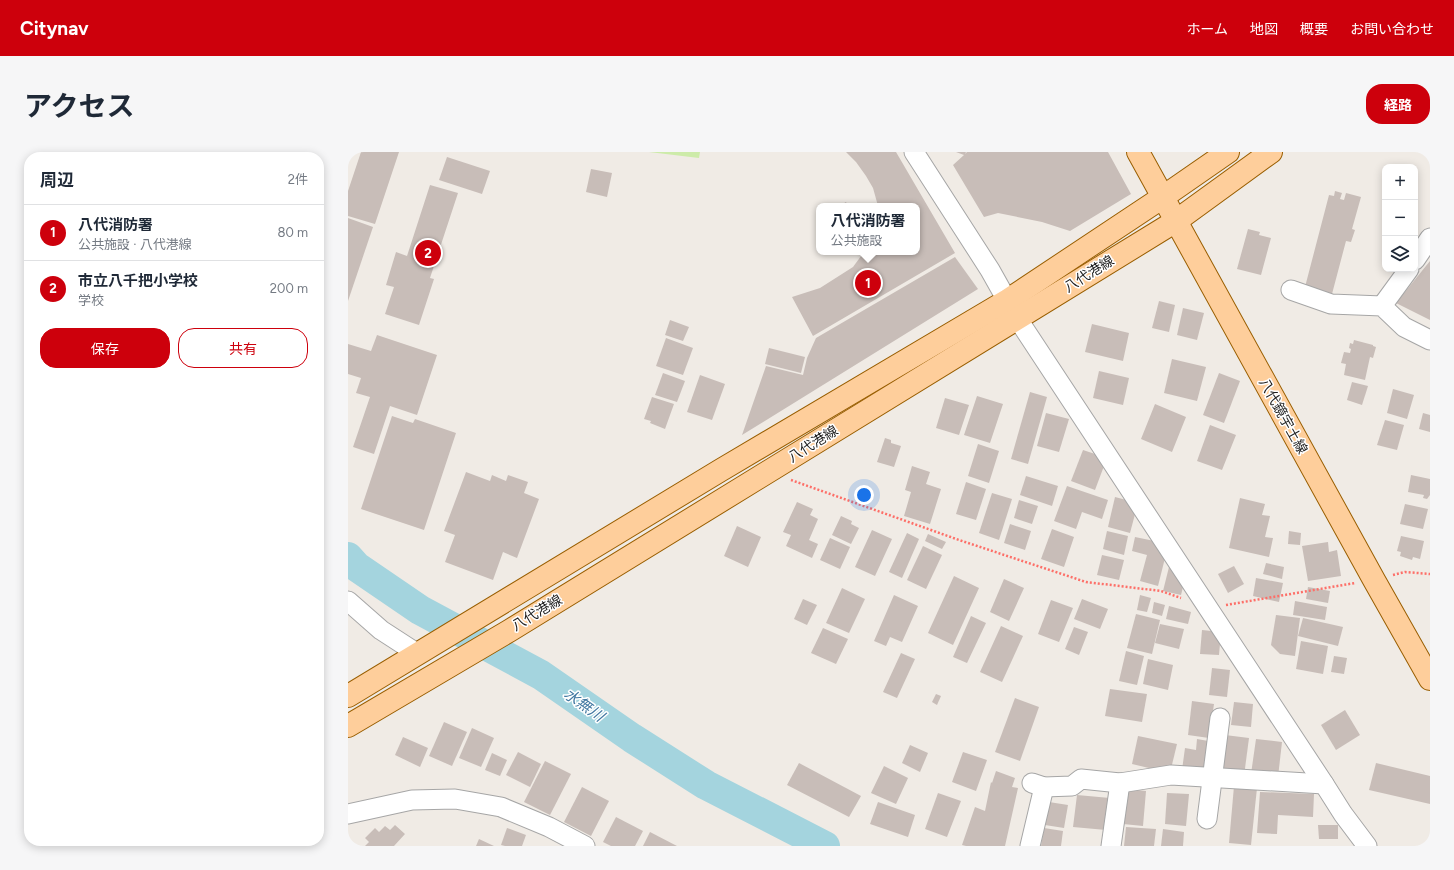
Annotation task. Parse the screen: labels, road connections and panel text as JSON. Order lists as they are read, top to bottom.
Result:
{
  "streets": {
    "main road": ["八代港線", "八代鏡宇土線"]
  },
  "crossings": [
    ["八代港線", "八代鏡宇土線"]
  ],
  "water": ["水無川"],
  "page": {
    "header": "Citynav",
    "nav": [
      "ホーム",
      "地図",
      "概要",
      "お問い合わせ"
    ],
    "title": "アクセス",
    "buttons": [
      "経路",
      ["保存", "共有"]
    ],
    "heading": ["周辺", "2件"],
    "map_buttons": ["+", "−"],
    "popup": ["八代消防署", "公共施設"],
    "list": [
      {
        "mark": "1",
        "name": "八代消防署",
        "note": "公共施設 · 八代港線",
        "value": "80 m"
      },
      {
        "mark": "2",
        "name": "市立八千把小学校",
        "note": "学校",
        "value": "200 m"
      }
    ],
    "pins": ["2", "1"]
  }
}
